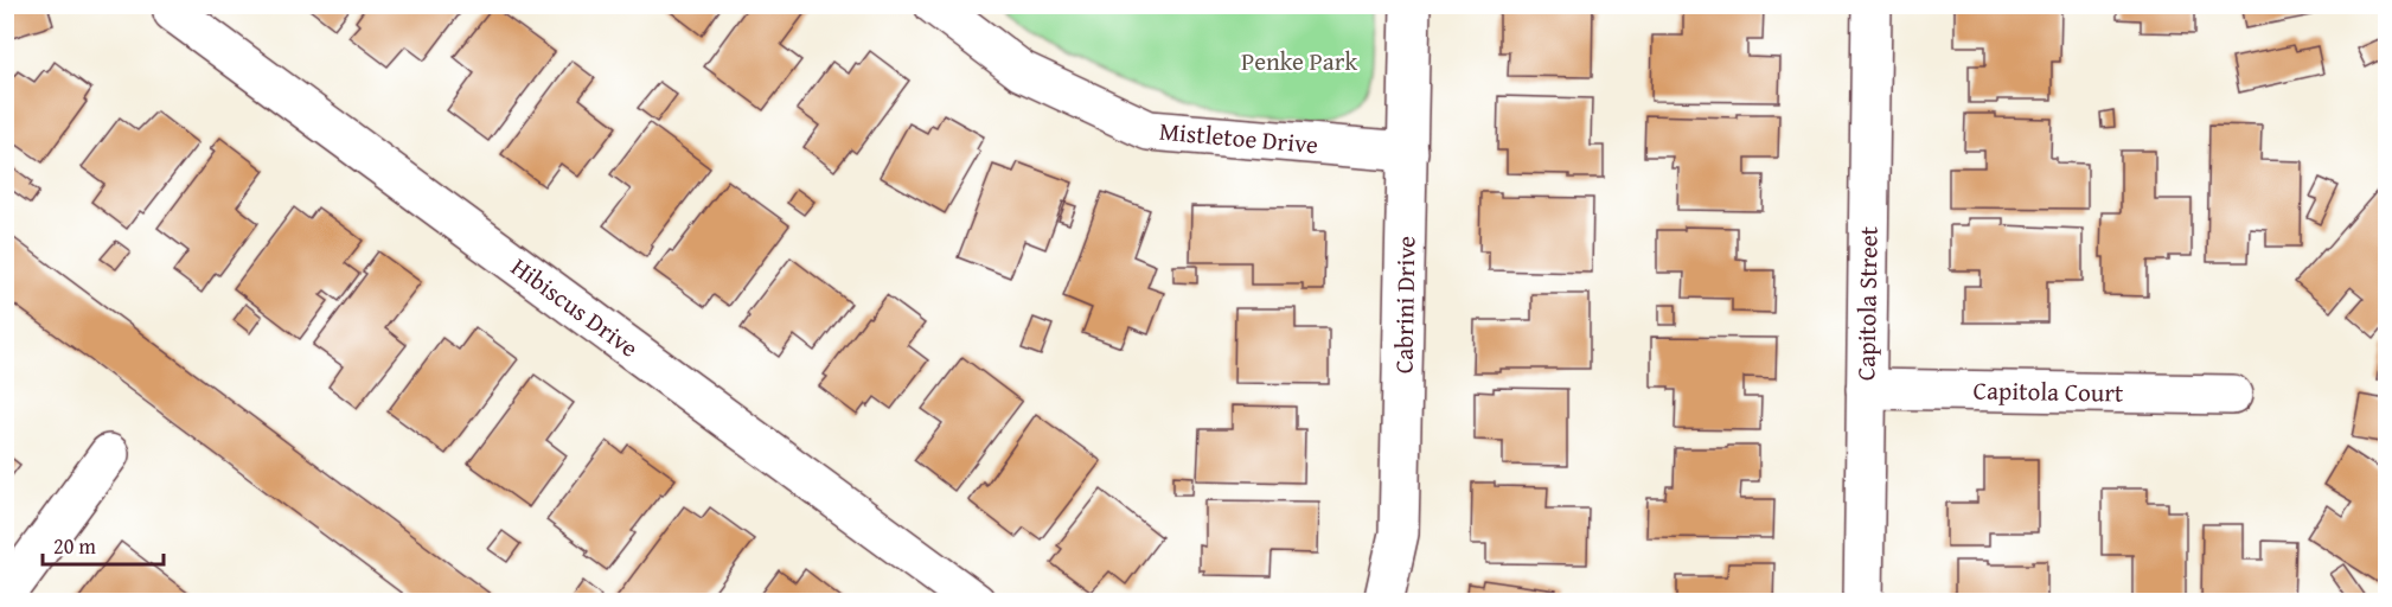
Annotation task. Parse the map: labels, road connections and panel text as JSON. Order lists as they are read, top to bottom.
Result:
{
  "streets": {
    "street": [
      "Mistletoe Drive",
      "Capitola Street",
      "Cabrini Drive",
      "Hibiscus Drive",
      "Capitola Court"
    ]
  },
  "crossings": [
    ["Mistletoe Drive", "Cabrini Drive"],
    ["Capitola Street", "Capitola Court"]
  ],
  "parks": ["Penke Park"],
  "scale_bar": "20 m"
}
